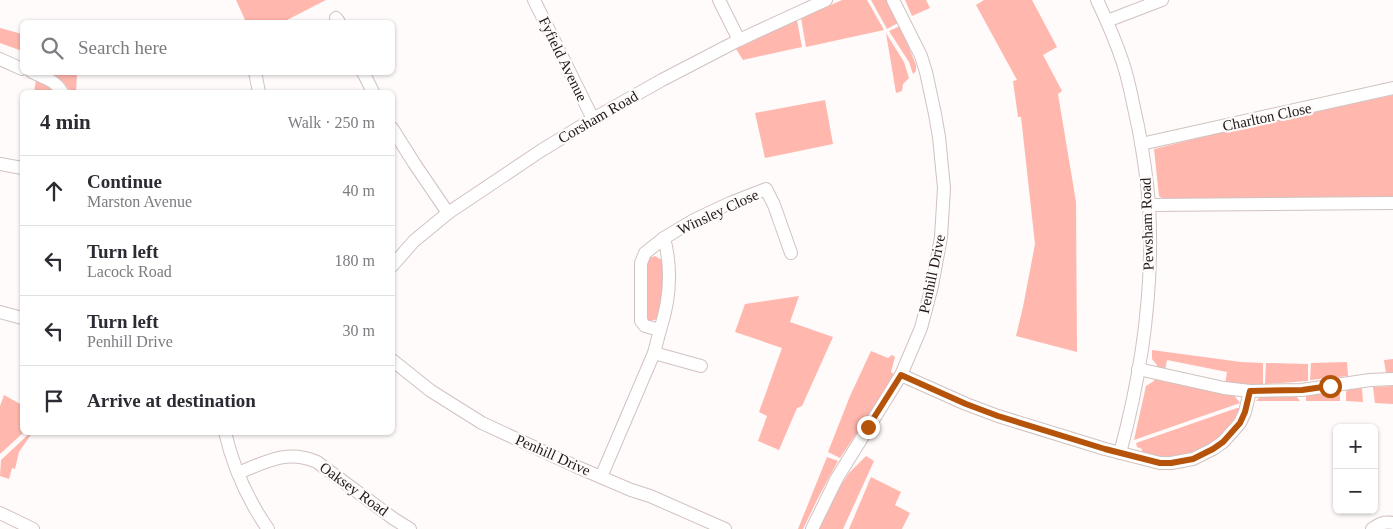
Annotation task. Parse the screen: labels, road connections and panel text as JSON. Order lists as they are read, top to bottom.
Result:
{
  "streets": {
    "street": [
      "Fyfield Avenue",
      "Corsham Road",
      "Charlton Close",
      "Winsley Close",
      "Pewsham Road",
      "Penhill Drive",
      "Oaksey Road"
    ]
  },
  "crossings": [
    ["Fyfield Avenue", "Corsham Road"],
    ["Charlton Close", "Pewsham Road"],
    ["Winsley Close", "Penhill Drive"]
  ],
  "page": {
    "search": "Search here",
    "heading": ["4 min", "Walk · 250 m"],
    "list": [
      ["Continue", "Marston Avenue", "40 m"],
      ["Turn left", "Lacock Road", "180 m"],
      ["Turn left", "Penhill Drive", "30 m"],
      "Arrive at destination"
    ],
    "map_buttons": ["+", "−"]
  }
}
